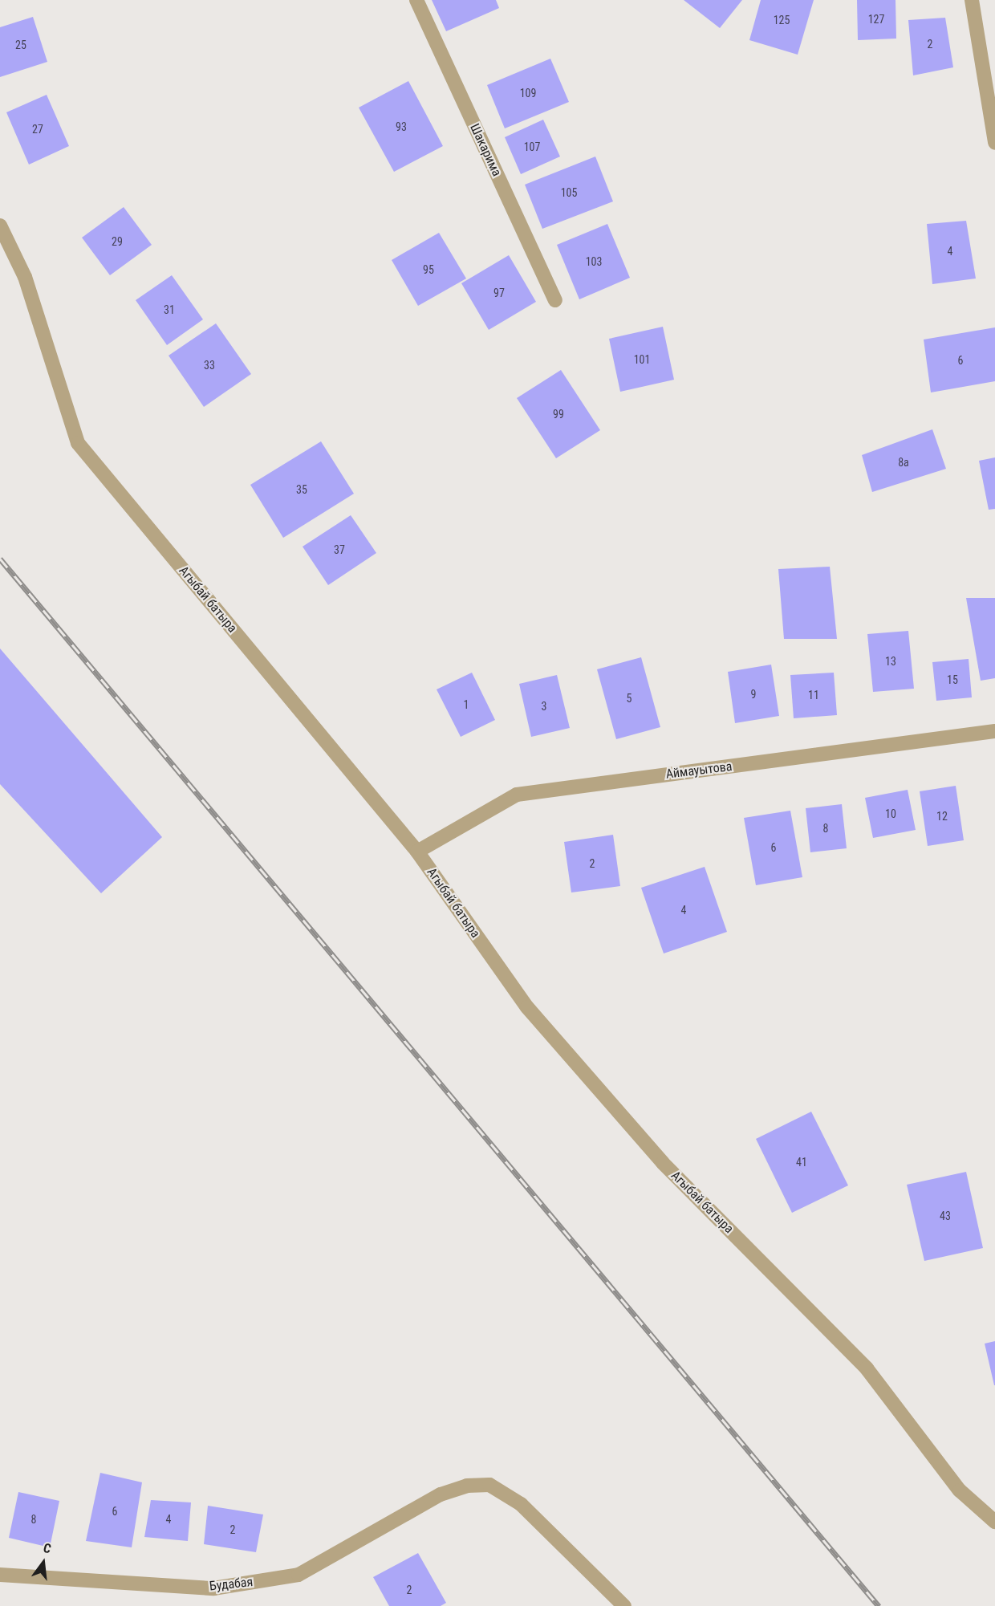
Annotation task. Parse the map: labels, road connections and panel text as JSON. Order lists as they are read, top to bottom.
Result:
{
  "streets": {
    "street": [
      "Шакарима",
      "Агыбай батыра",
      "Аймауытова",
      "Будабая"
    ]
  },
  "crossings": [
    ["Агыбай батыра", "Аймауытова"]
  ],
  "house_numbers": [
    "127",
    "125",
    "2",
    "25",
    "109",
    "93",
    "27",
    "107",
    "105",
    "29",
    "4",
    "103",
    "95",
    "97",
    "31",
    "101",
    "6",
    "33",
    "99",
    "8а",
    "35",
    "37",
    "13",
    "15",
    "9",
    "11",
    "5",
    "1",
    "3",
    "10",
    "12",
    "8",
    "6",
    "2",
    "4",
    "41",
    "43",
    "6",
    "8",
    "4",
    "2",
    "2"
  ],
  "north": "top"
}
